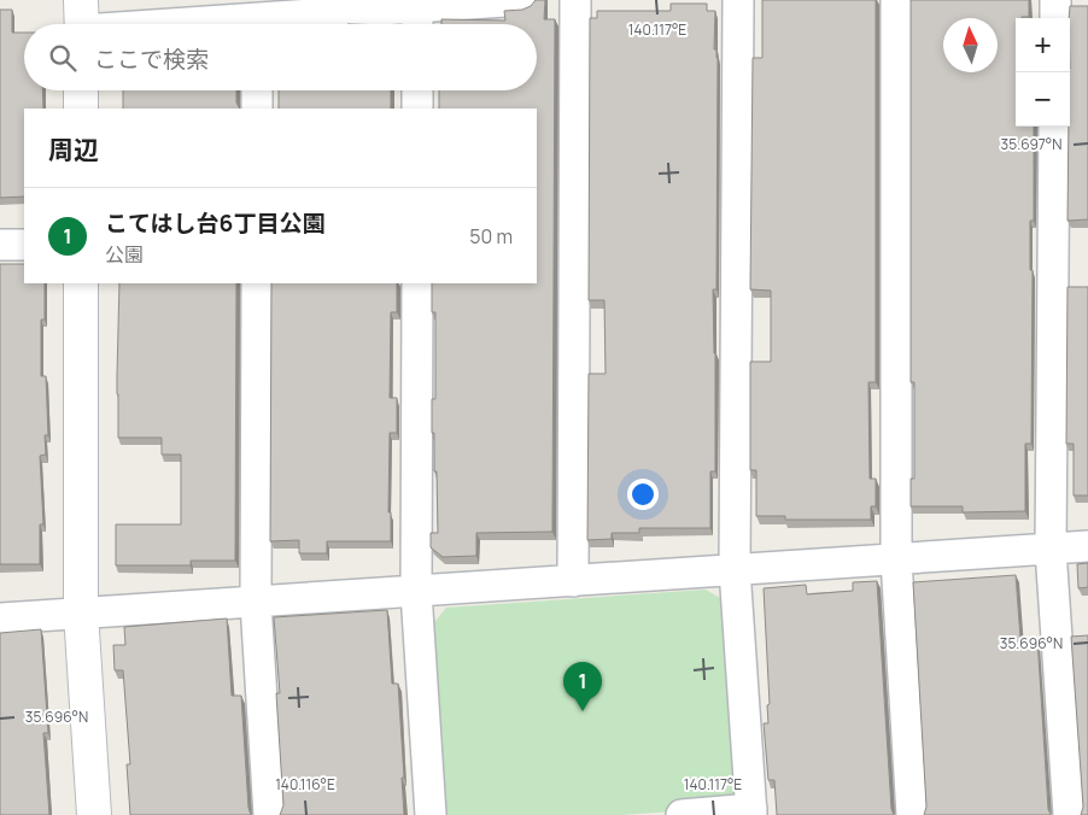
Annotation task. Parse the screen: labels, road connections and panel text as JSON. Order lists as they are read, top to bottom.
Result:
{
  "north": "top",
  "page": {
    "map_buttons": ["+", "−"],
    "search": "ここで検索",
    "heading": "周辺",
    "list": [
      {
        "mark": "1",
        "name": "こてはし台6丁目公園",
        "note": "公園",
        "value": "50 m"
      }
    ],
    "pins": "1"
  },
  "coordinates": [
    "140.117°E",
    "35.697°N",
    "35.696°N",
    "140.116°E"
  ]
}
